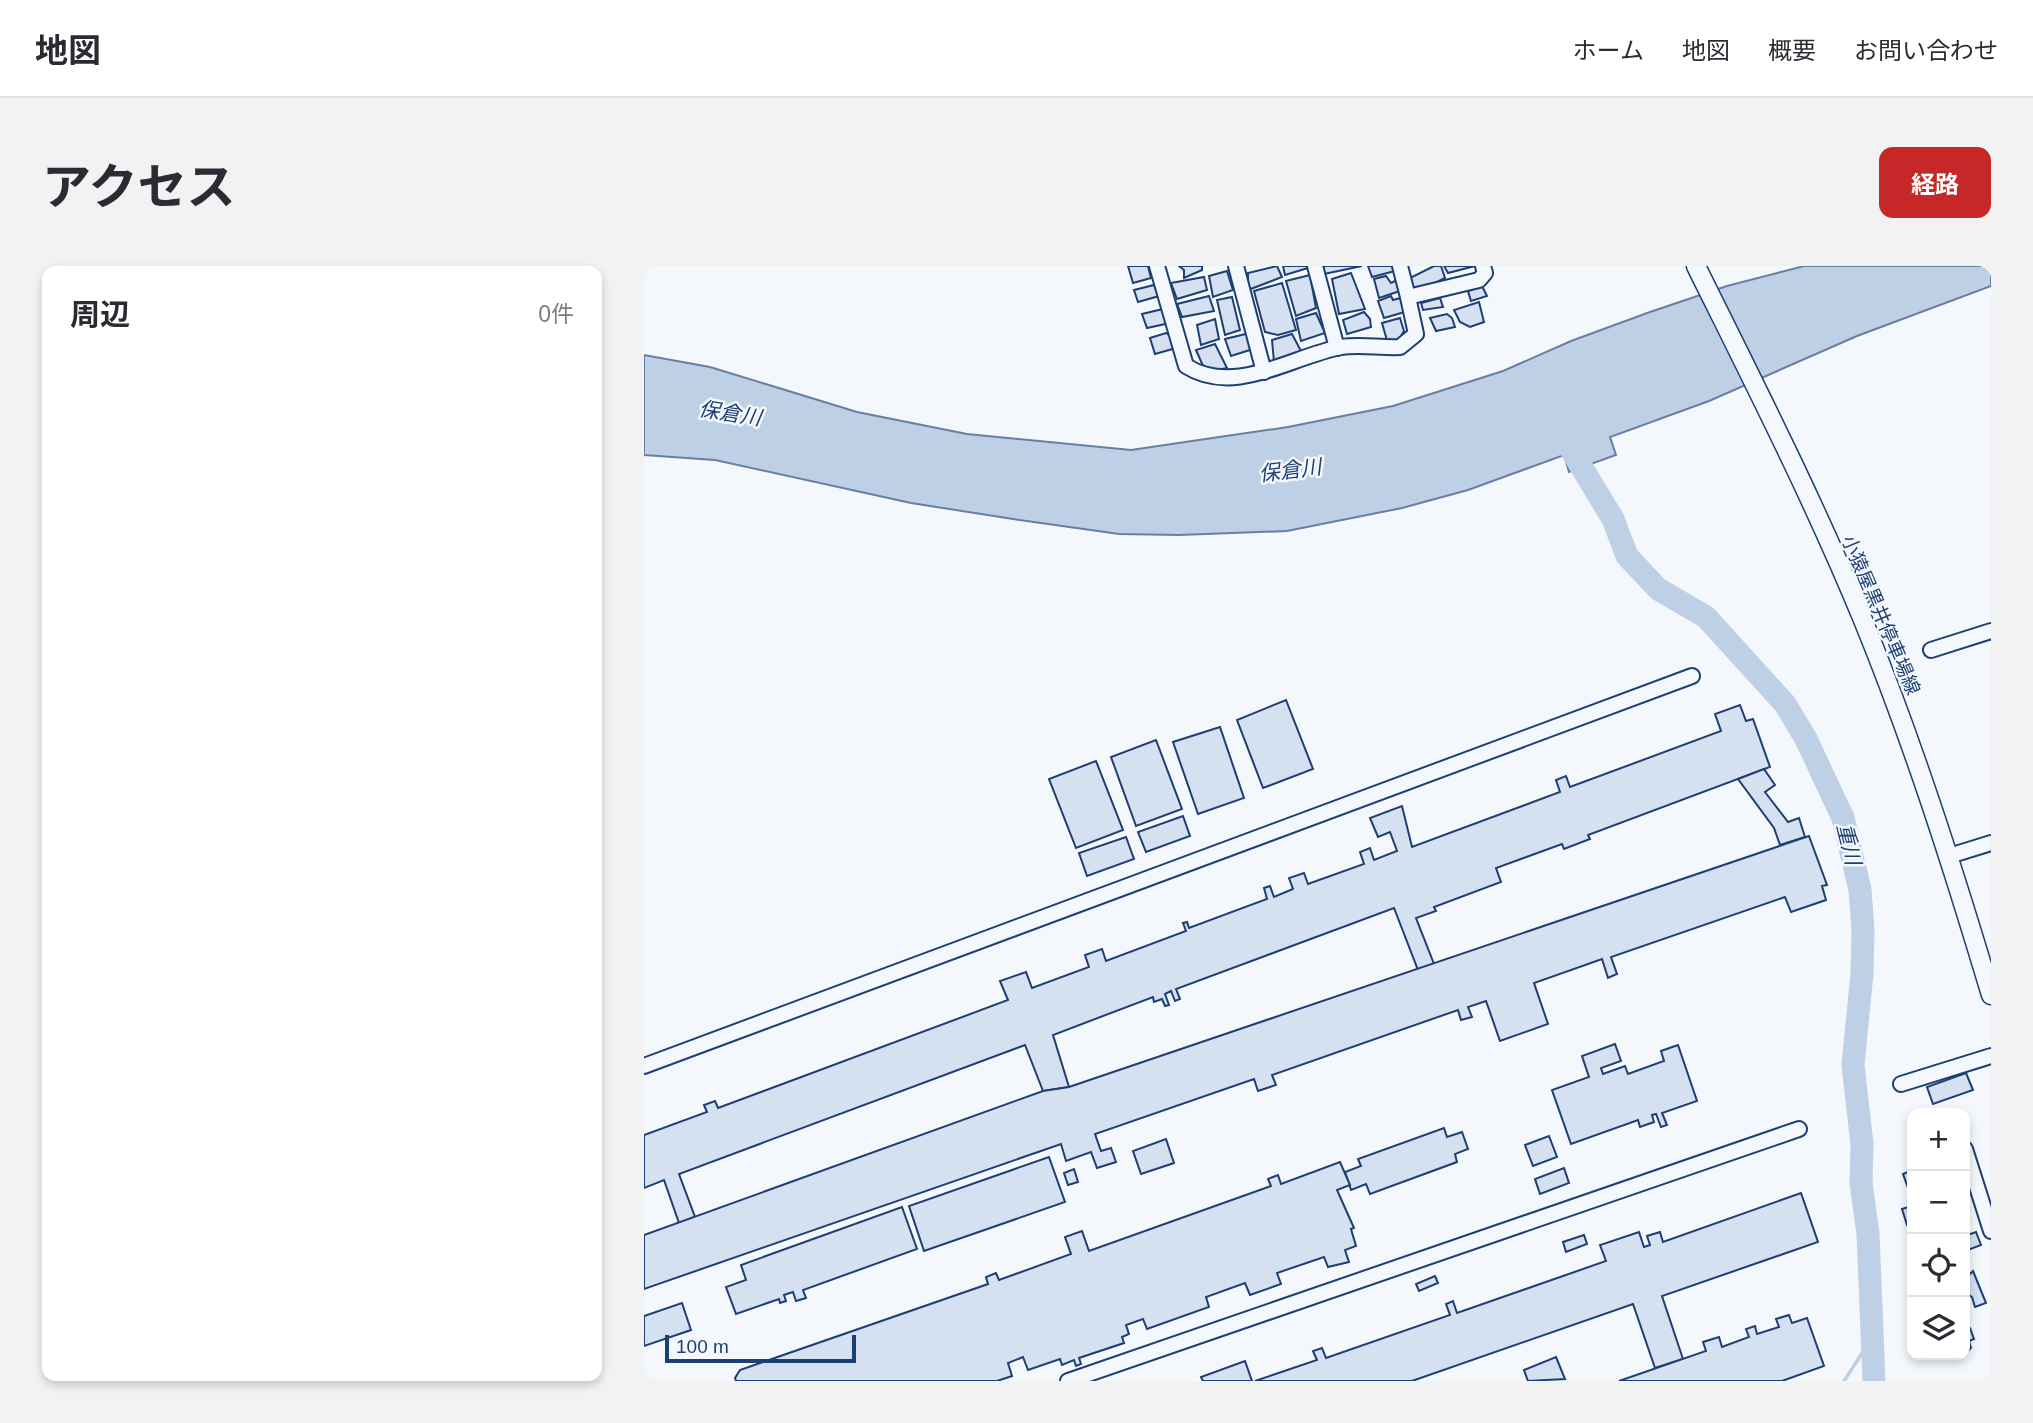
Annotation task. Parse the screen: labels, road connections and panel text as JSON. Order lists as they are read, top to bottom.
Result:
{
  "streets": {
    "main road": ["小猿屋黒井停車場線"]
  },
  "water": ["保倉川", "重川"],
  "scale_bar": "100 m",
  "page": {
    "header": "地図",
    "nav": [
      "ホーム",
      "地図",
      "概要",
      "お問い合わせ"
    ],
    "title": "アクセス",
    "buttons": "経路",
    "heading": ["周辺", "0件"],
    "map_buttons": ["+", "−"],
    "scale": "100 m"
  }
}
